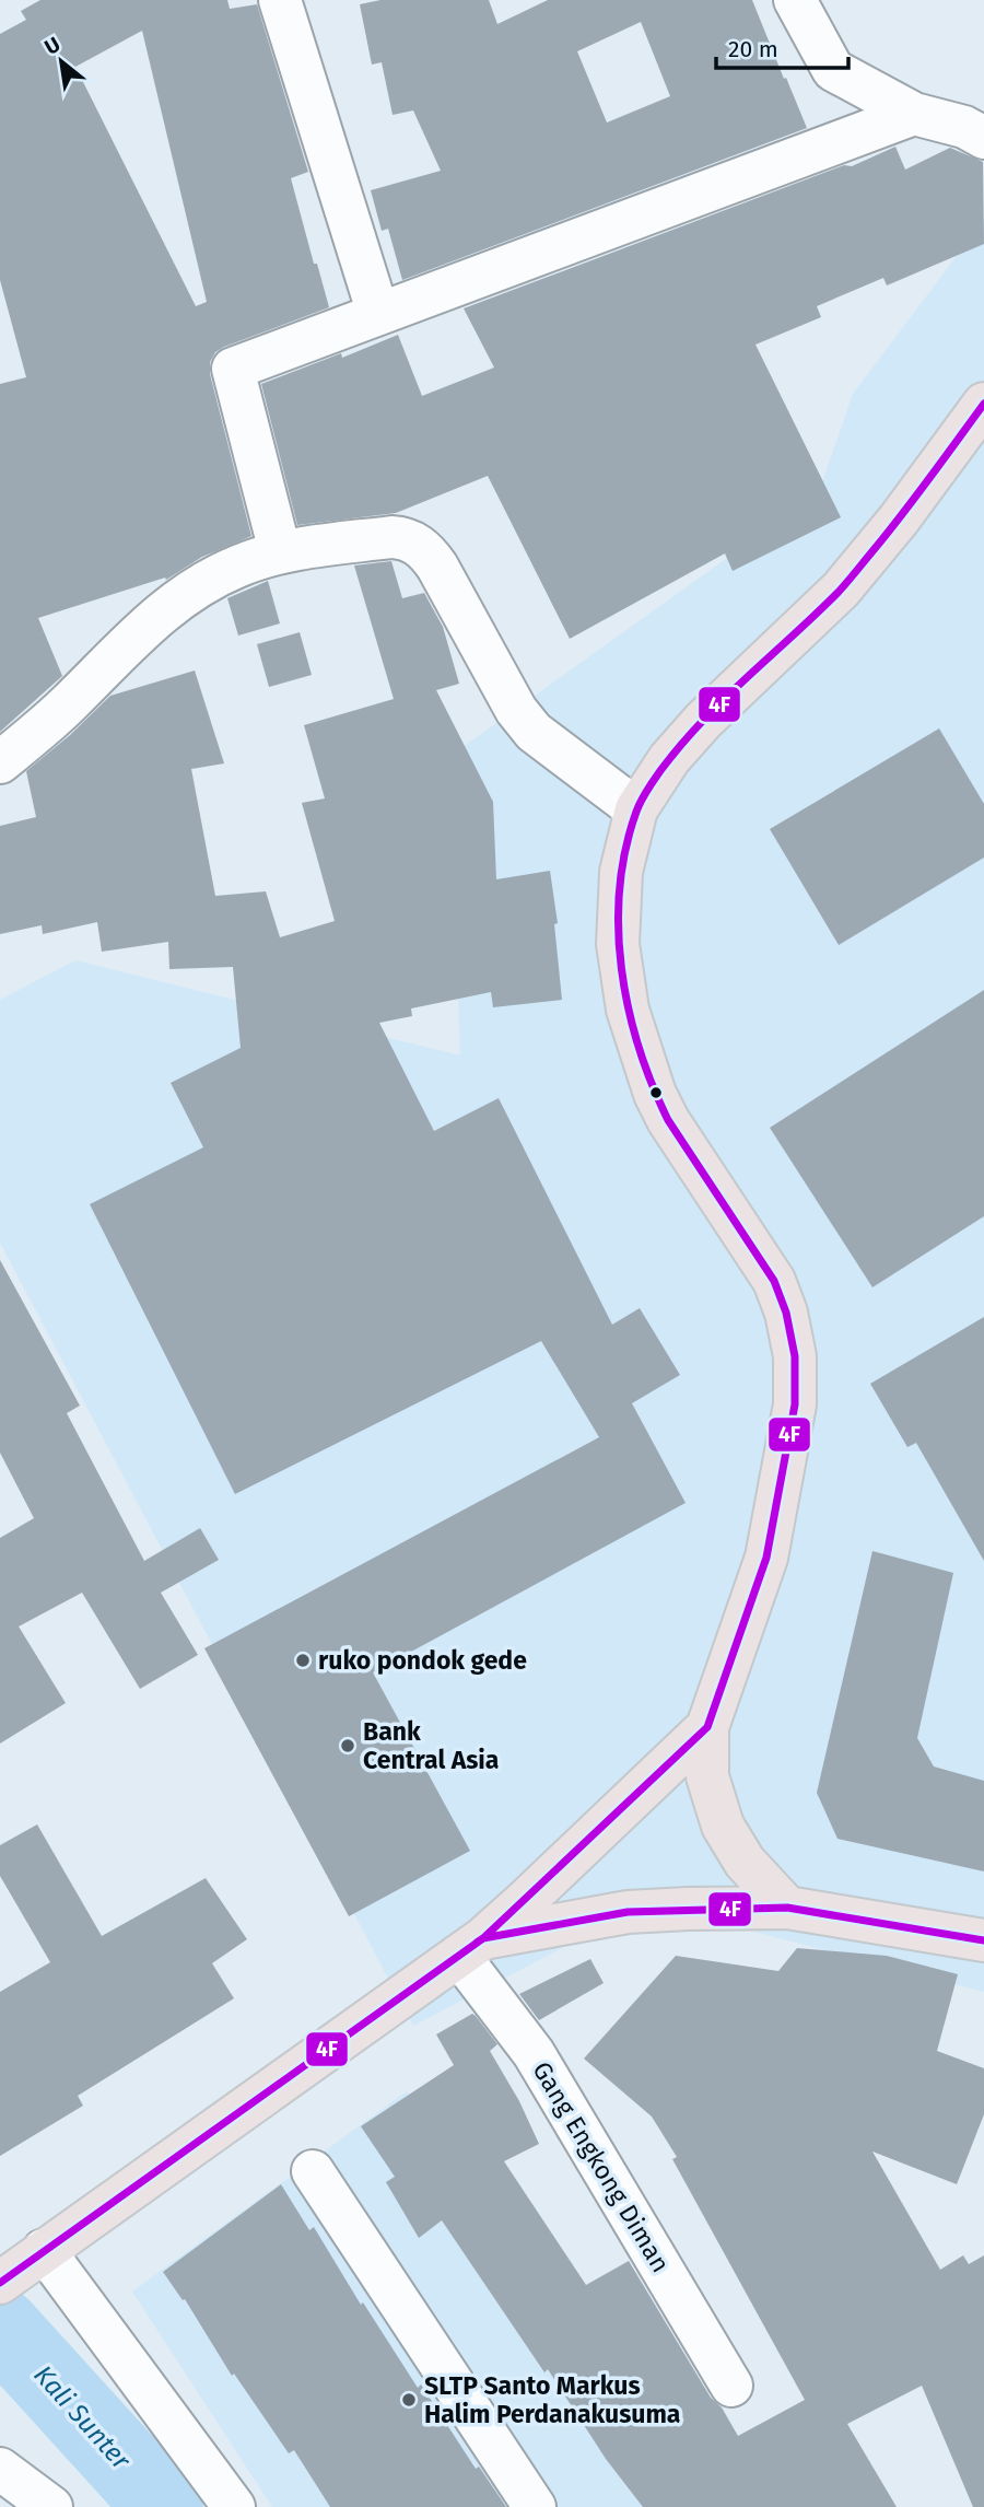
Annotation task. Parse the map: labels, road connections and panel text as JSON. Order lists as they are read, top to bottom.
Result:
{
  "streets": {
    "street": ["Gang Engkong Diman"]
  },
  "water": ["Kali Sunter"],
  "places": ["ruko pondok gede", "Bank Central Asia", "SLTP Santo Markus Halim Perdanakusuma"],
  "lines": ["transit line 4F"],
  "scale_bar": "20 m",
  "north": "top left"
}
